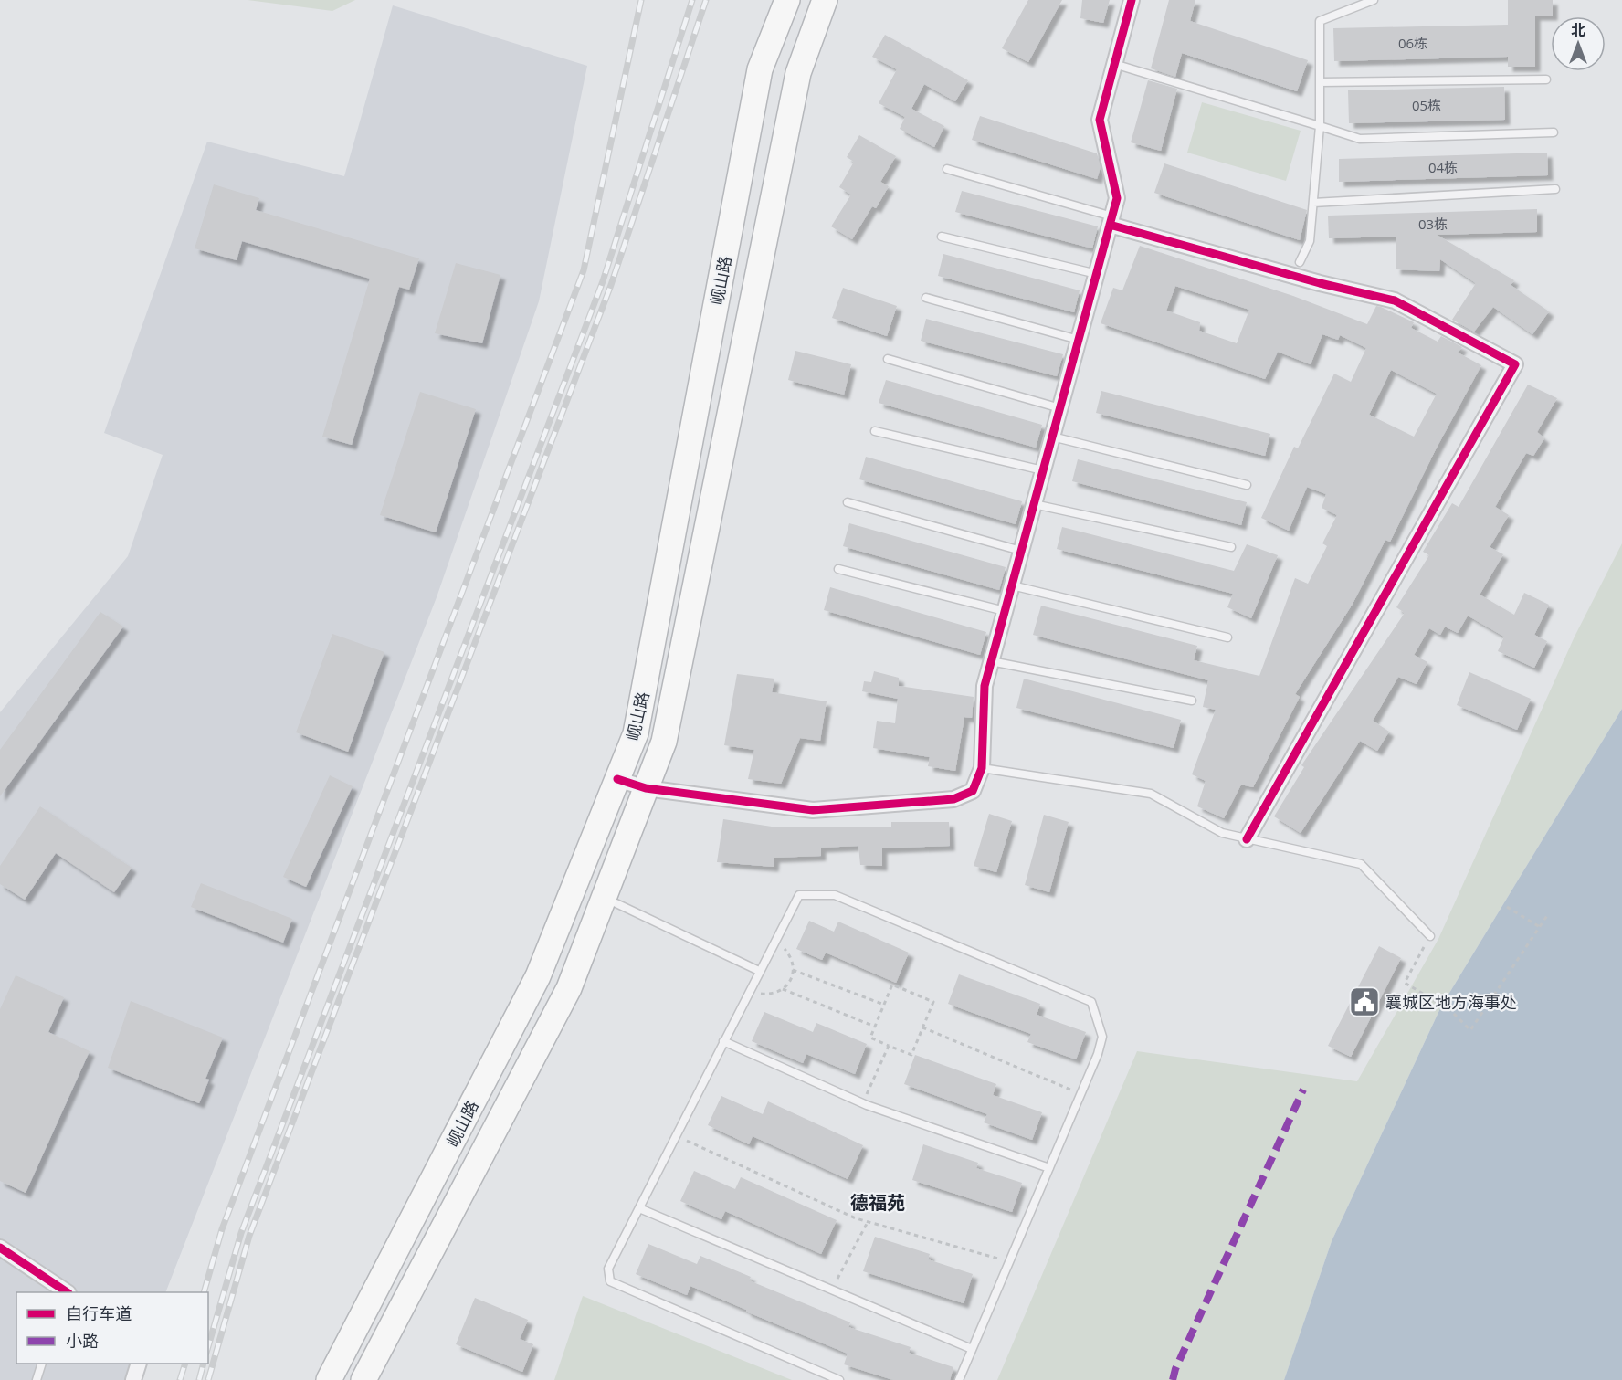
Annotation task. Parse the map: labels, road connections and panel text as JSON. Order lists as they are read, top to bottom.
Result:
{
  "streets": {
    "highway": ["岘山路"]
  },
  "districts": ["德福苑"],
  "places": {
    "public building": ["襄城区地方海事处"]
  },
  "house_numbers": [
    "06栋",
    "05栋",
    "04栋",
    "03栋"
  ],
  "legend": ["自行车道", "小路"],
  "north": "top"
}
